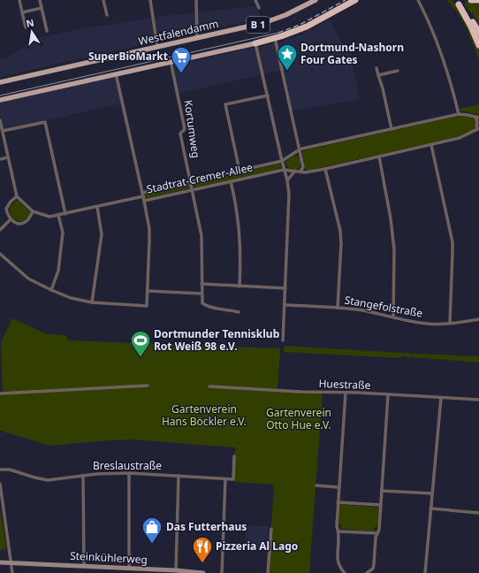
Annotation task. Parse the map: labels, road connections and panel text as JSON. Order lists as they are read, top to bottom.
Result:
{
  "streets": {
    "highway": ["B 1"],
    "main road": ["Westfalendamm"],
    "street": [
      "Kortumweg",
      "Stadtrat-Cremer-Allee",
      "Stangefolstraße",
      "Huestraße",
      "Breslaustraße",
      "Steinkühlerweg"
    ]
  },
  "crossings": [
    ["B 1", "Kortumweg"],
    ["Kortumweg", "Stadtrat-Cremer-Allee"]
  ],
  "parks": ["Gartenverein Hans Böckler e.V.", "Gartenverein Otto Hue e.V."],
  "places": {
    "place": ["Dortmund-Nashorn Four Gates"],
    "supermarket": ["SuperBioMarkt"],
    "sports": ["Dortmunder Tennisklub Rot Weiß 98 e.V."],
    "shop": ["Das Futterhaus"],
    "restaurant": ["Pizzeria Al Lago"]
  },
  "north": "top"
}
